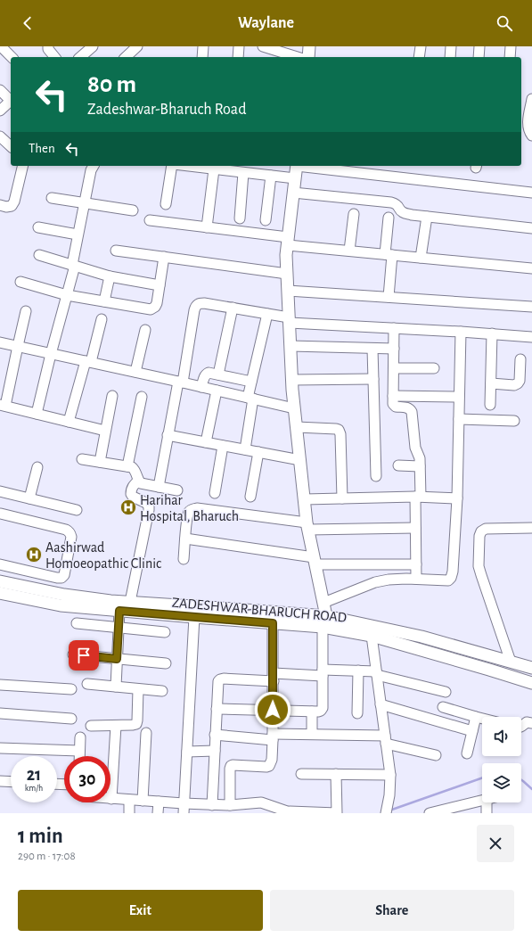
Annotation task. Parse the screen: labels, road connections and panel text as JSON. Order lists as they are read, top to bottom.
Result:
{
  "streets": {
    "main road": ["ZADESHWAR-BHARUCH ROAD"]
  },
  "places": {
    "hospital": ["Harihar Hospital, Bharuch", "Aashirwad Homoeopathic Clinic"]
  },
  "page": {
    "header": "Waylane",
    "turn": ["80 m", "Zadeshwar-Bharuch Road"],
    "then": "Then",
    "speed": "21 km/h",
    "limit": "30",
    "heading": ["1 min", "290 m · 17:08"],
    "buttons": ["Exit", "Share"]
  }
}
